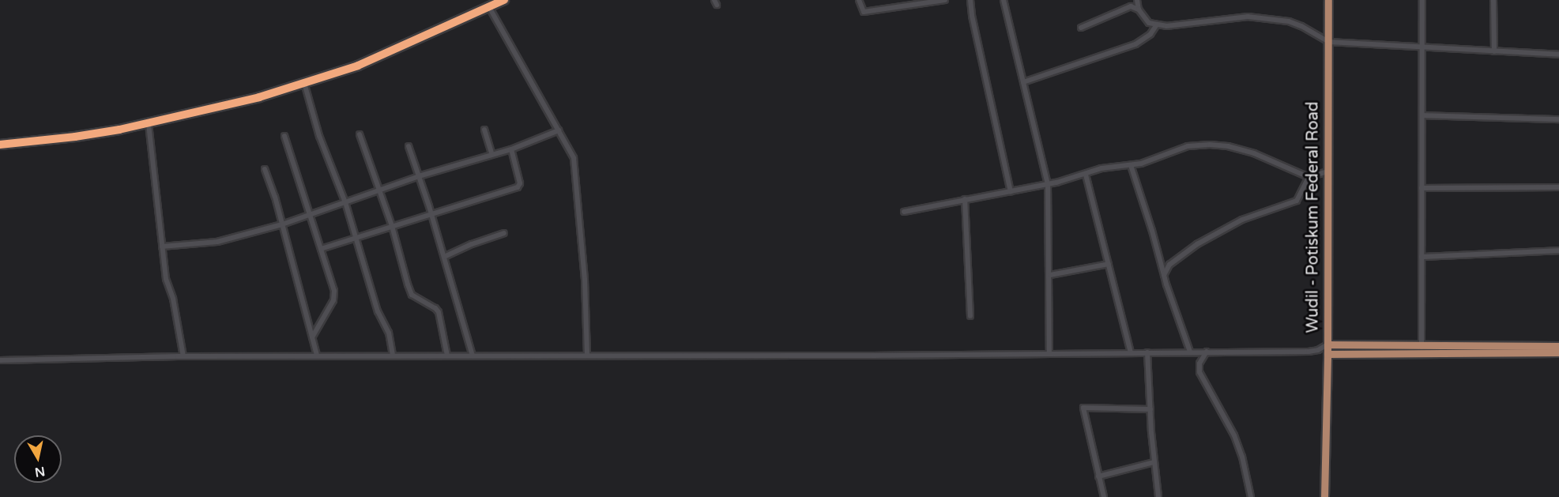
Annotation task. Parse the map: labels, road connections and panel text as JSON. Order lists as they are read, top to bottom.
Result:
{
  "streets": {
    "main road": ["Wudil - Potiskum Federal Road"]
  },
  "north": "bottom"
}
